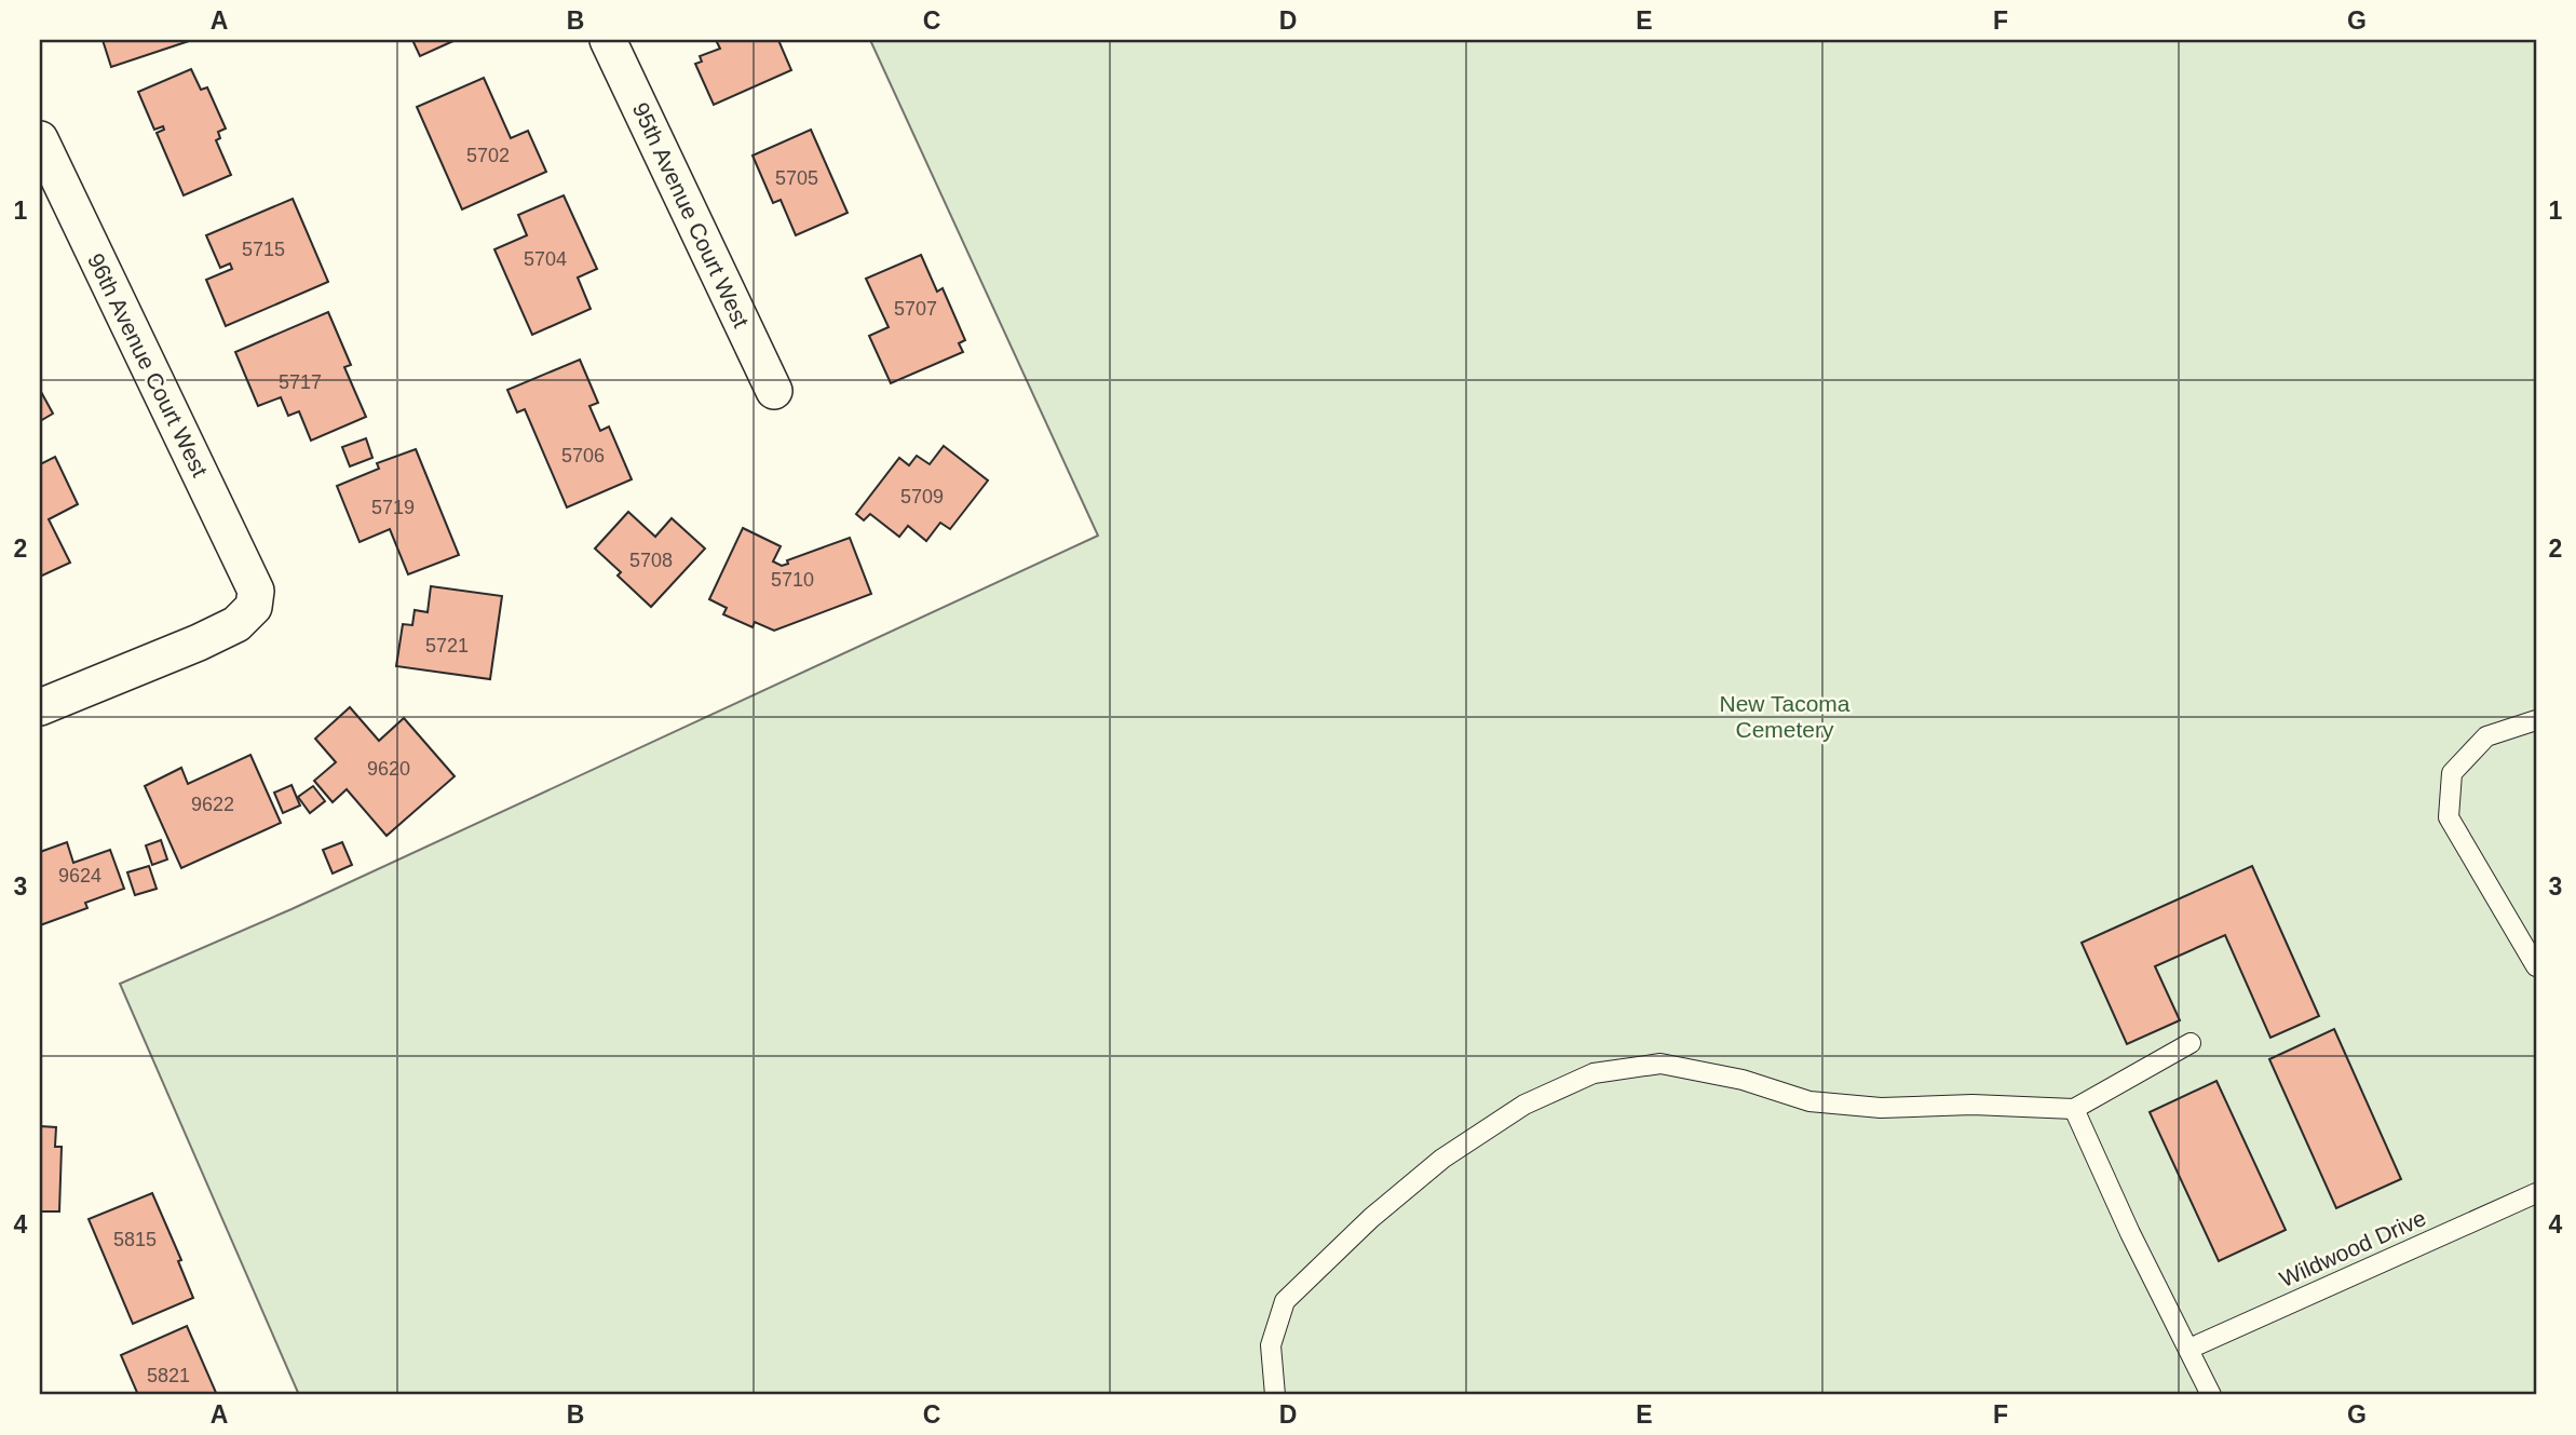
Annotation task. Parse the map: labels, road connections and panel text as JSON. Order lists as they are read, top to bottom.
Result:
{
  "streets": {
    "street": ["95th Avenue Court West", "96th Avenue Court West"],
    "lane": ["Wildwood Drive"]
  },
  "parks": ["New Tacoma Cemetery"],
  "house_numbers": [
    "5702",
    "5705",
    "5715",
    "5704",
    "5707",
    "5717",
    "5706",
    "5709",
    "5719",
    "5708",
    "5710",
    "5721",
    "9620",
    "9622",
    "9624",
    "5815",
    "5821"
  ],
  "grid": {
    "columns": [
      "A",
      "B",
      "C",
      "D",
      "E",
      "F",
      "G"
    ],
    "rows": [
      "1",
      "2",
      "3",
      "4"
    ]
  }
}
